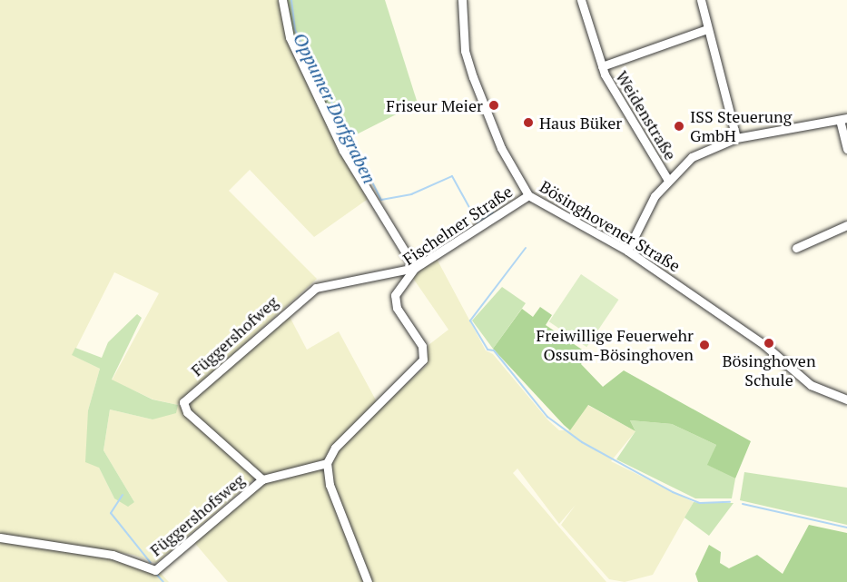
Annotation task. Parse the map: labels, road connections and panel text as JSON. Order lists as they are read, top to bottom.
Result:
{
  "streets": {
    "street": [
      "Weidenstraße",
      "Fischelner Straße",
      "Bösinghovener Straße",
      "Függershofweg",
      "Függershofsweg"
    ]
  },
  "crossings": [
    ["Fischelner Straße", "Bösinghovener Straße"],
    ["Fischelner Straße", "Függershofweg"],
    ["Fischelner Straße", "Függershofsweg"],
    ["Függershofweg", "Függershofsweg"]
  ],
  "water": ["Oppumer Dorfgraben"],
  "places": [
    "Friseur Meier",
    "Haus Büker",
    "ISS Steuerung GmbH",
    "Bösinghoven Schule",
    "Freiwillige Feuerwehr Ossum-Bösinghoven"
  ]
}
